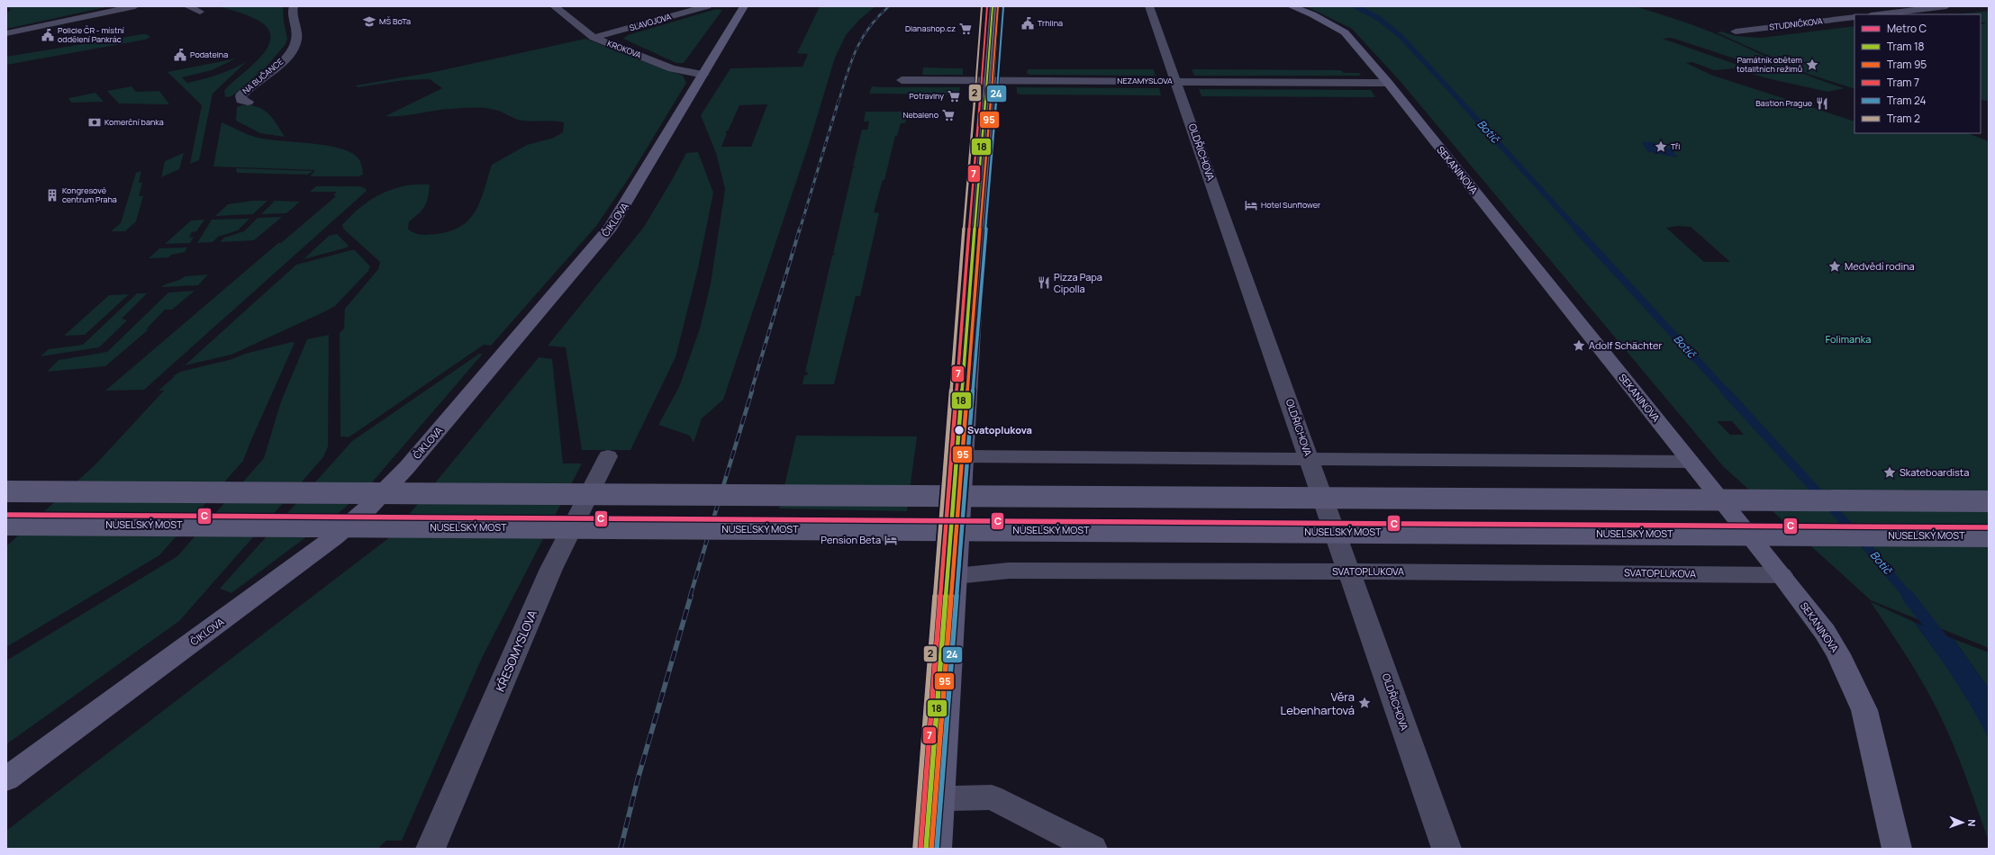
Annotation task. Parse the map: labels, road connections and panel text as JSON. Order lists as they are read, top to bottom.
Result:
{
  "streets": {
    "main road": ["SEKANINOVA", "ČIKLOVA", "NUSELSKÝ MOST"],
    "street": [
      "SLAVOJOVA",
      "STUDNIČKOVA",
      "KROKOVA",
      "NA BUČANCE",
      "NEZAMYSLOVA",
      "OLDŘICHOVA",
      "SVATOPLUKOVA",
      "KŘESOMYSLOVA"
    ]
  },
  "crossings": [
    ["SLAVOJOVA", "KROKOVA"],
    ["KROKOVA", "ČIKLOVA"],
    ["NEZAMYSLOVA", "OLDŘICHOVA"],
    ["NEZAMYSLOVA", "SEKANINOVA"],
    ["OLDŘICHOVA", "SVATOPLUKOVA"],
    ["SEKANINOVA", "SVATOPLUKOVA"]
  ],
  "water": ["Botič"],
  "parks": ["Folimanka"],
  "places": {
    "school or university": ["MŠ BoTa"],
    "public building": ["Trhlina", "Policie ČR - místní oddělení Pankrác", "Podatelna"],
    "supermarket": ["Dianashop.cz", "Potraviny", "Nebaleno"],
    "place": [
      "Památník obětem totalitních režimů",
      "Tři",
      "Medvědí rodina",
      "Adolf Schӓchter",
      "Skateboardista",
      "Věra Lebenhartová"
    ],
    "restaurant": ["Bastion Prague", "Pizza Papa Cipolla"],
    "bank": ["Komerční banka"],
    "building": ["Kongresové centrum Praha"],
    "hotel": ["Hotel Sunflower", "Pension Beta"],
    "other": ["Svatoplukova"]
  },
  "lines": [
    "tram line 18",
    "tram line 95",
    "tram line 7",
    "tram line 2",
    "tram line 24",
    "metro line C"
  ],
  "legend": [
    "Metro C",
    "Tram 18",
    "Tram 95",
    "Tram 7",
    "Tram 24",
    "Tram 2"
  ],
  "north": "right"
}
